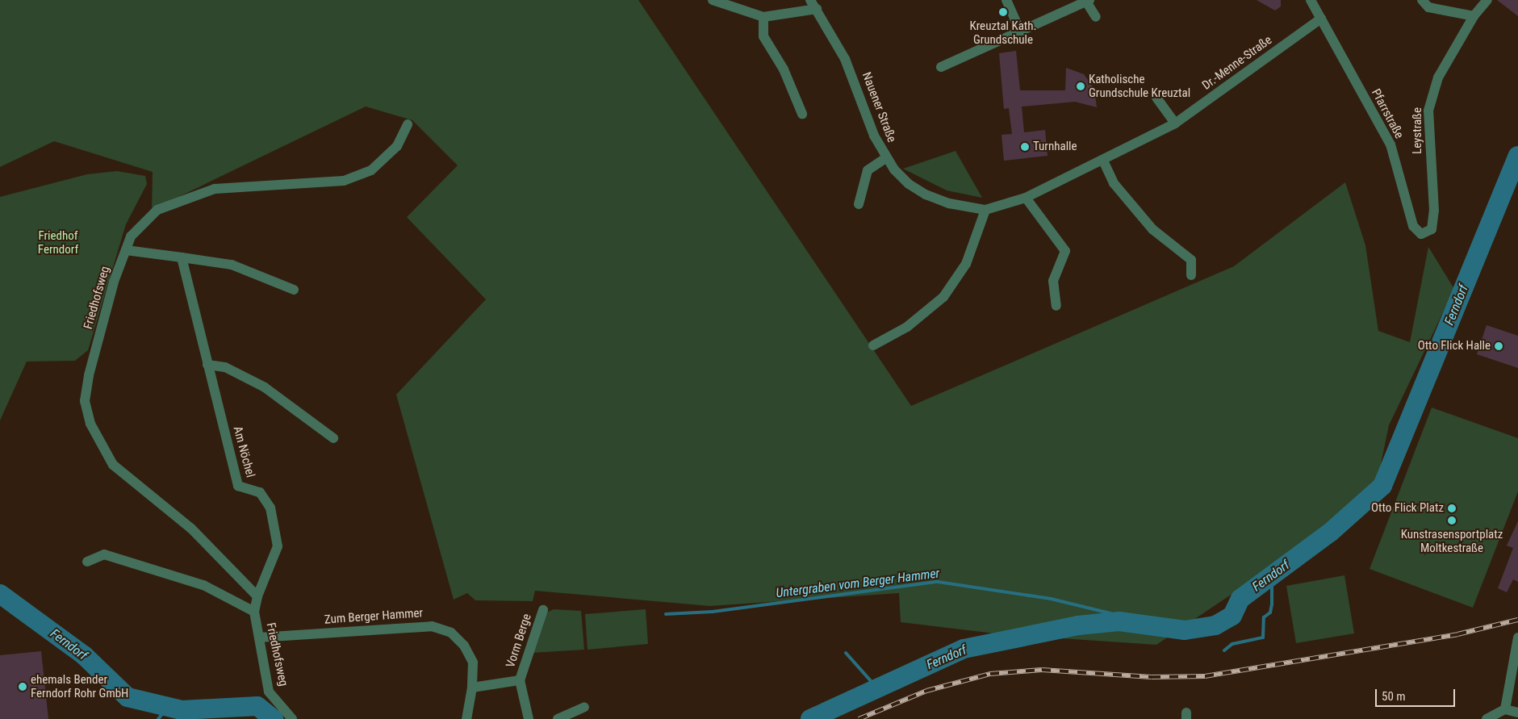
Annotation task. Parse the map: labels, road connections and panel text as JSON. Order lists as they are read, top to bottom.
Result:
{
  "streets": {
    "street": [
      "Dr.-Menne-Straße",
      "Nauener Straße",
      "Pfarrstraße",
      "Leystraße",
      "Friedhofsweg",
      "Am Nöchel",
      "Zum Berger Hammer",
      "Vorm Berge"
    ]
  },
  "crossings": [
    ["Dr.-Menne-Straße", "Nauener Straße"],
    ["Dr.-Menne-Straße", "Pfarrstraße"],
    ["Pfarrstraße", "Leystraße"],
    ["Friedhofsweg", "Am Nöchel"],
    ["Friedhofsweg", "Zum Berger Hammer"],
    ["Zum Berger Hammer", "Vorm Berge"]
  ],
  "water": ["Ferndorf", "Untergraben vom Berger Hammer"],
  "parks": ["Friedhof Ferndorf"],
  "places": [
    "Kreuztal Kath. Grundschule",
    "Katholische Grundschule Kreuztal",
    "Turnhalle",
    "Otto Flick Halle",
    "Otto Flick Platz",
    "Kunstrasensportplatz Moltkestraße",
    "ehemals Bender Ferndorf Rohr GmbH"
  ],
  "scale_bar": "50 m"
}
